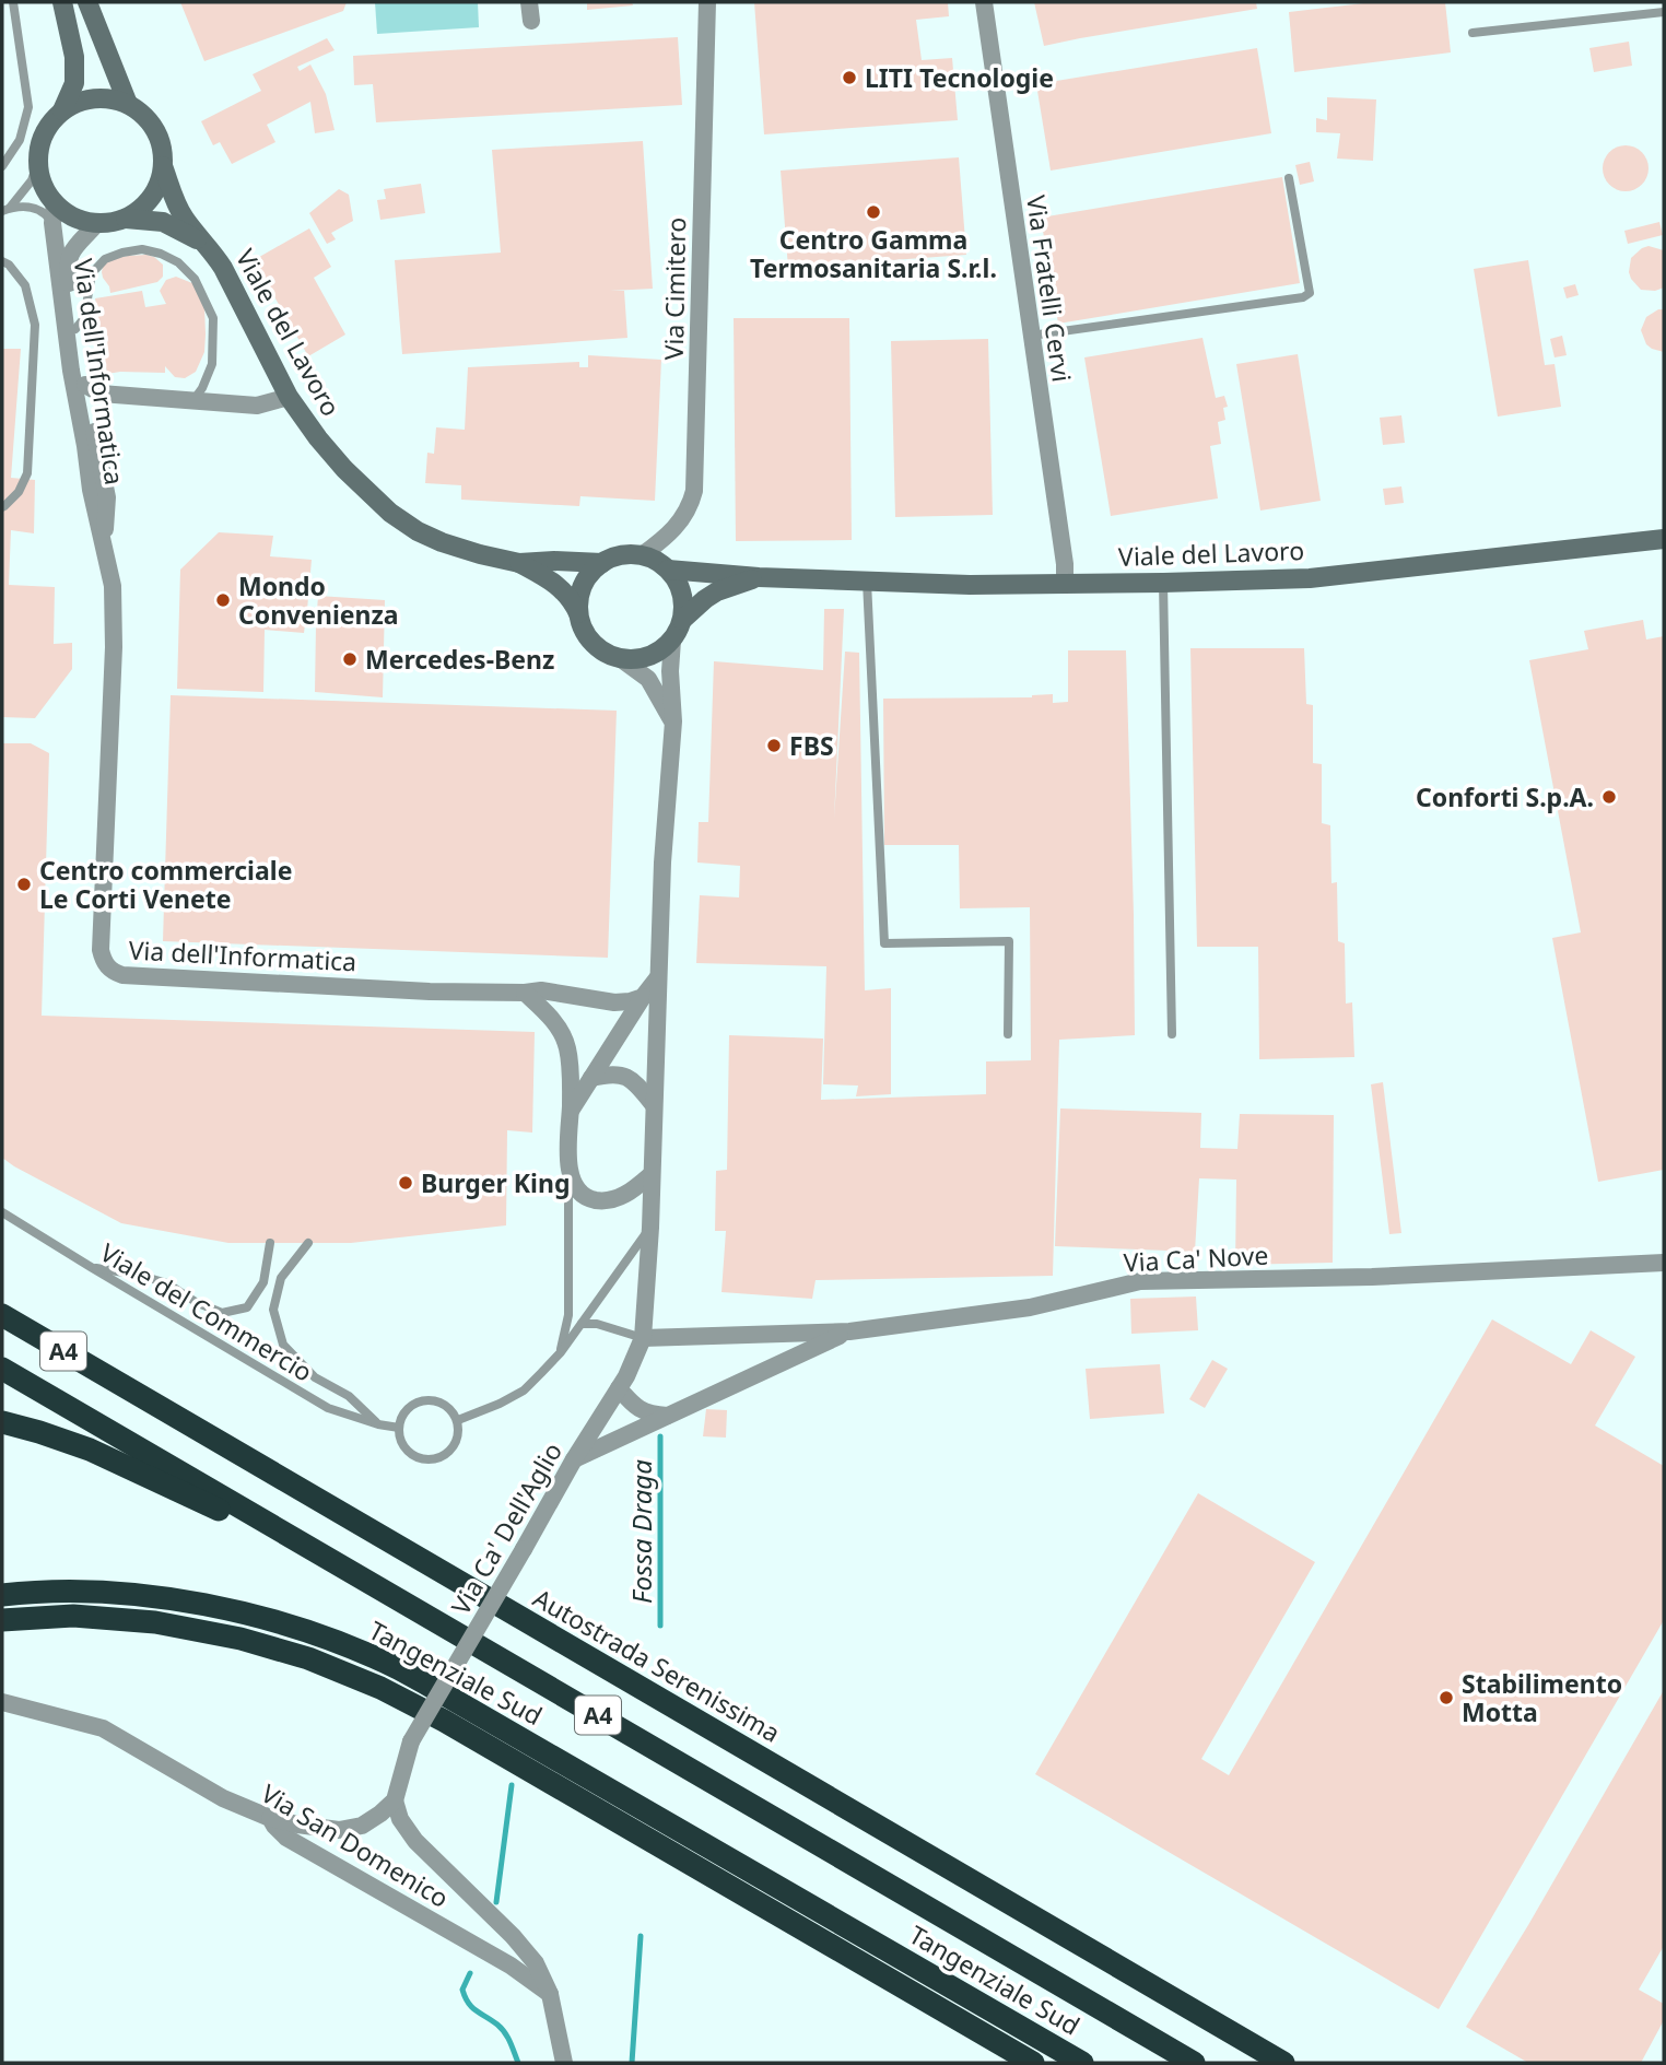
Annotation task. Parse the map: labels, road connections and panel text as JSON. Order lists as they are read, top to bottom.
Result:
{
  "streets": {
    "highway": ["A4", "Autostrada Serenissima", "Tangenziale Sud"],
    "street": [
      "Via Cimitero",
      "Via Fratelli Cervi",
      "Viale del Lavoro",
      "Via dell'Informatica",
      "Via Ca' Nove",
      "Via Ca' Dell'Aglio",
      "Via San Domenico"
    ],
    "lane": ["Viale del Commercio"]
  },
  "crossings": [
    ["Via Cimitero", "Viale del Lavoro"],
    ["Via Fratelli Cervi", "Viale del Lavoro"],
    ["Viale del Lavoro", "Via dell'Informatica"],
    ["Via Ca' Nove", "Via Ca' Dell'Aglio"]
  ],
  "water": ["Fossa Draga"],
  "places": [
    "LITI Tecnologie",
    "Centro Gamma Termosanitaria S.r.l.",
    "Mondo Convenienza",
    "Mercedes-Benz",
    "FBS",
    "Conforti S.p.A.",
    "Centro commerciale Le Corti Venete",
    "Burger King",
    "Stabilimento Motta"
  ]
}
